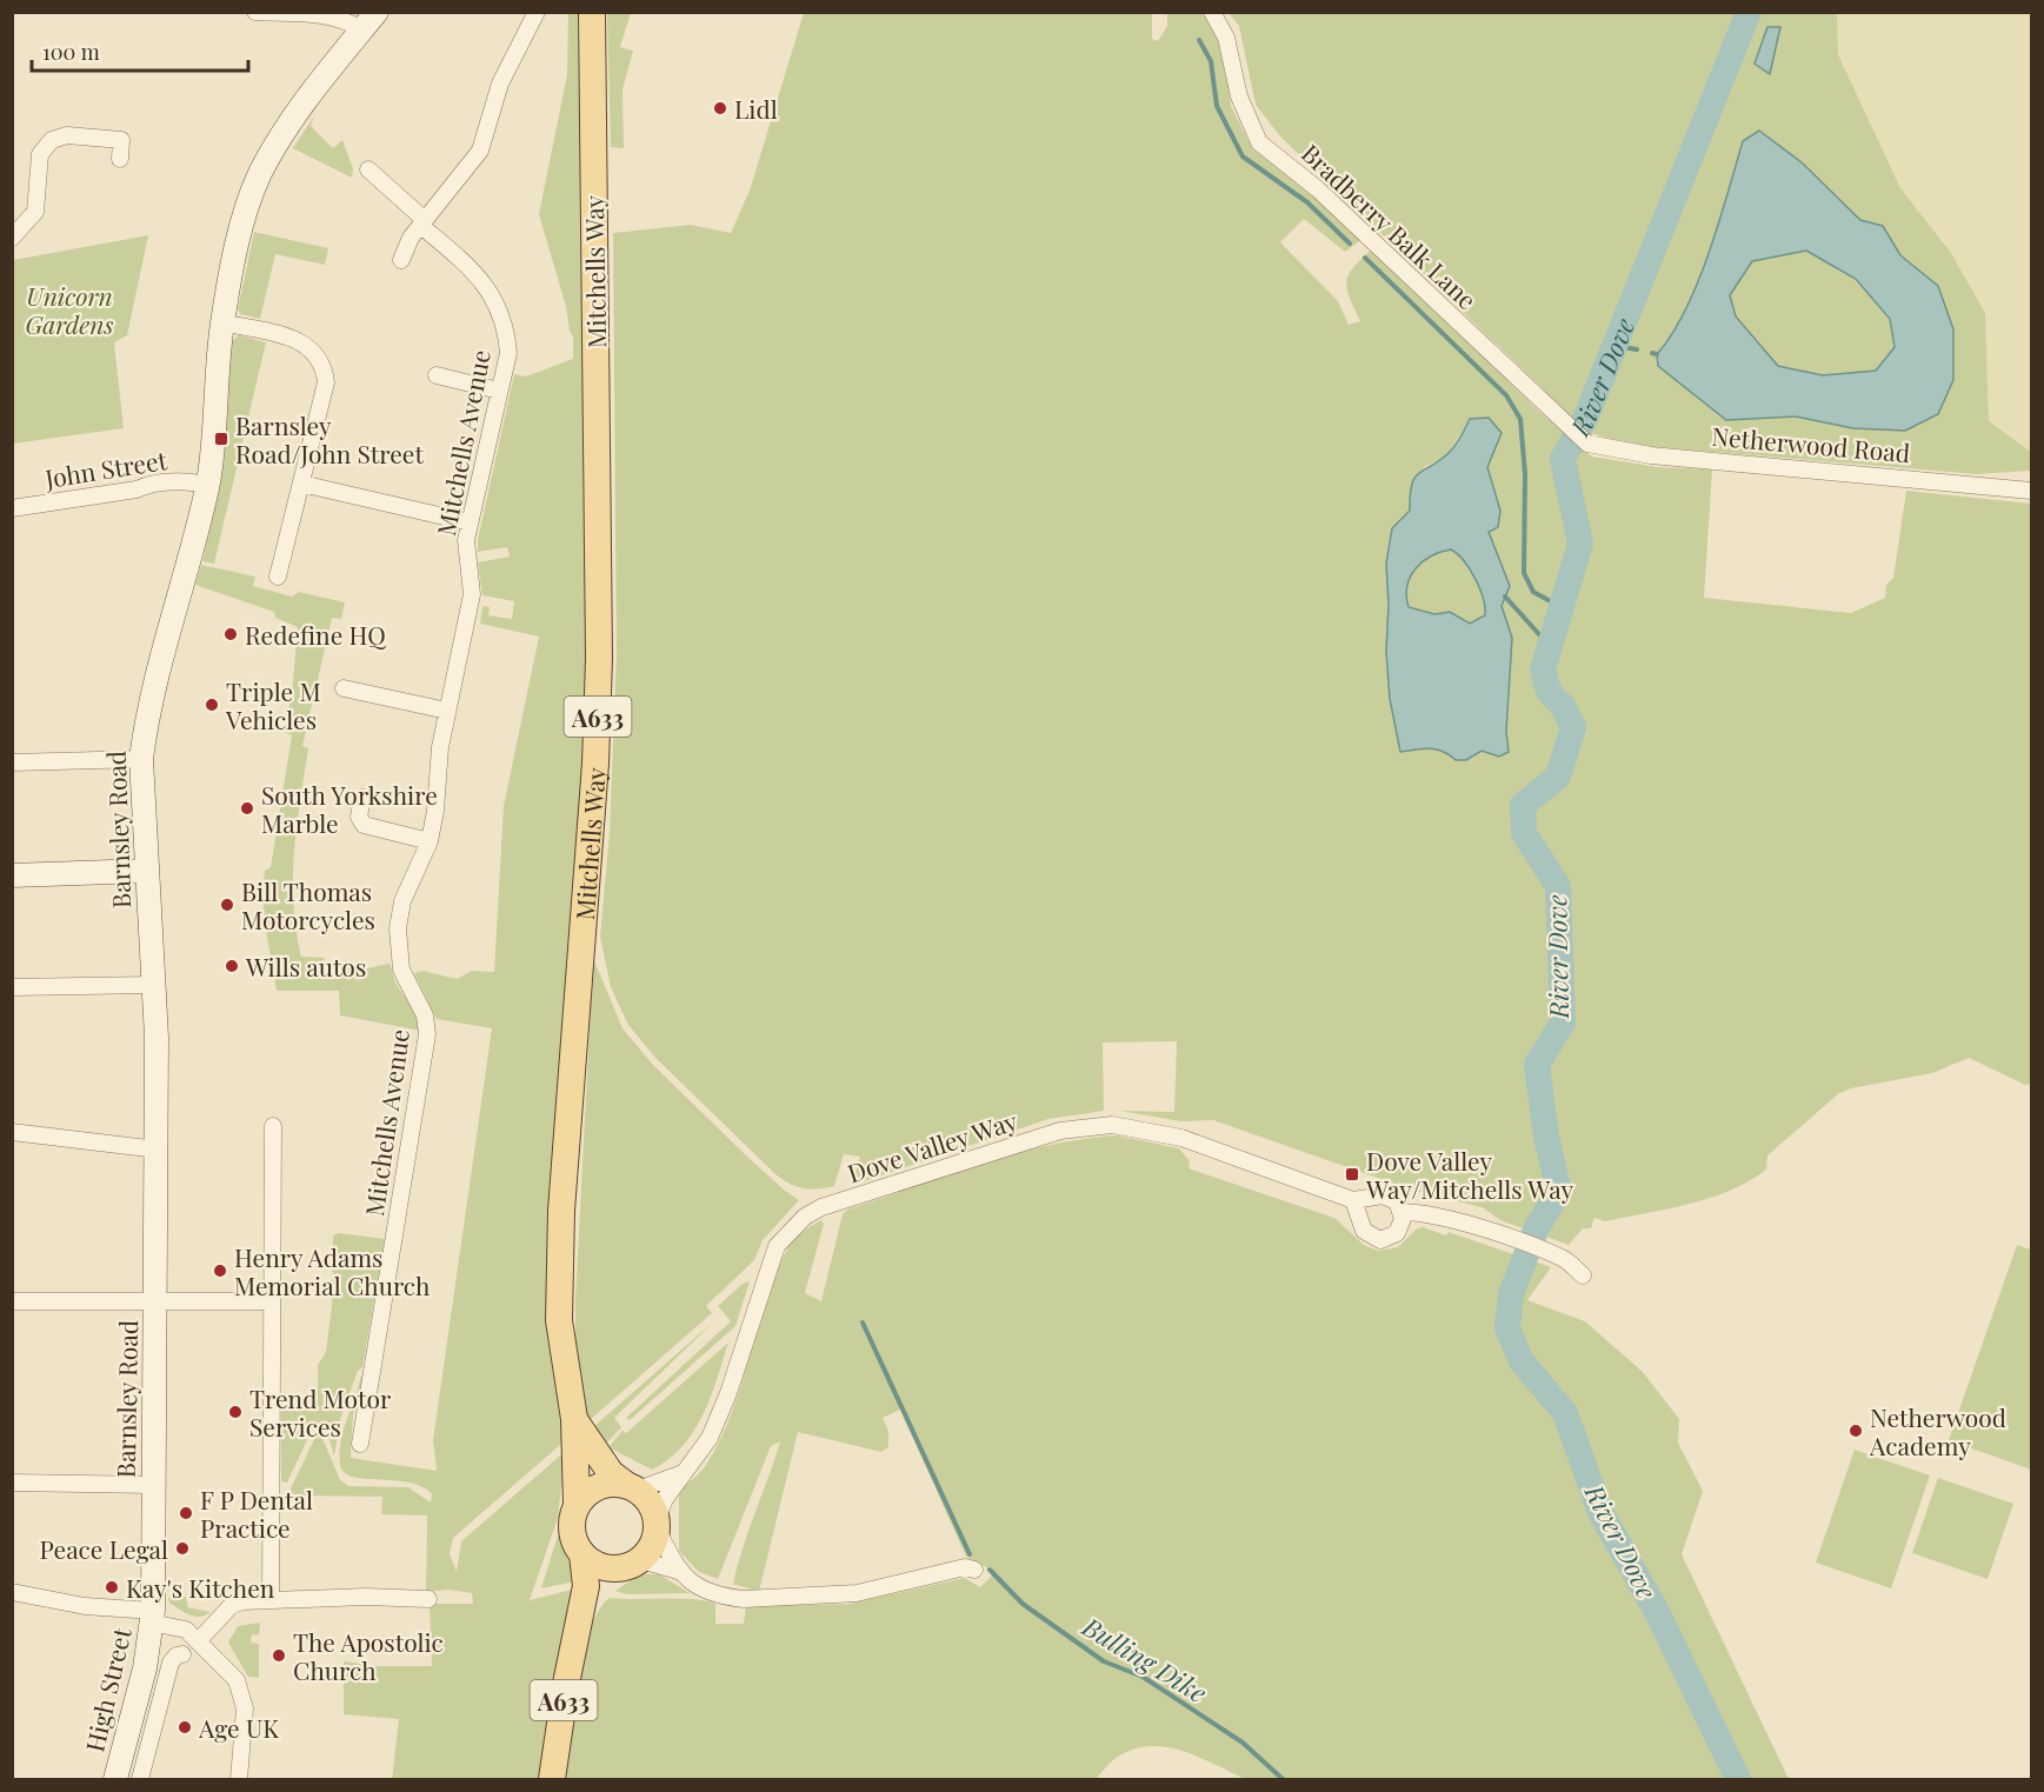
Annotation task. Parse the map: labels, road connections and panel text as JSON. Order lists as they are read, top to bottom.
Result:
{
  "streets": {
    "main road": ["Mitchells Way", "A633"],
    "street": [
      "Bradberry Balk Lane",
      "Mitchells Avenue",
      "Netherwood Road",
      "John Street",
      "Barnsley Road",
      "Dove Valley Way",
      "High Street"
    ]
  },
  "crossings": [
    ["Bradberry Balk Lane", "Netherwood Road"],
    ["Mitchells Way", "A633"],
    ["Mitchells Way", "Dove Valley Way"],
    ["John Street", "Barnsley Road"],
    ["A633", "Dove Valley Way"],
    ["Barnsley Road", "High Street"]
  ],
  "water": ["River Dove", "Bulling Dike"],
  "parks": ["Unicorn Gardens"],
  "places": {
    "other": [
      "Lidl",
      "Redefine HQ",
      "Triple M Vehicles",
      "South Yorkshire Marble",
      "Bill Thomas Motorcycles",
      "Wills autos",
      "Henry Adams Memorial Church",
      "Trend Motor Services",
      "Netherwood Academy",
      "F P Dental Practice",
      "Peace Legal",
      "Kay's Kitchen",
      "The Apostolic Church",
      "Age UK"
    ],
    "transit": ["Barnsley Road/John Street", "Dove Valley Way/Mitchells Way"]
  },
  "scale_bar": "100 m"
}
